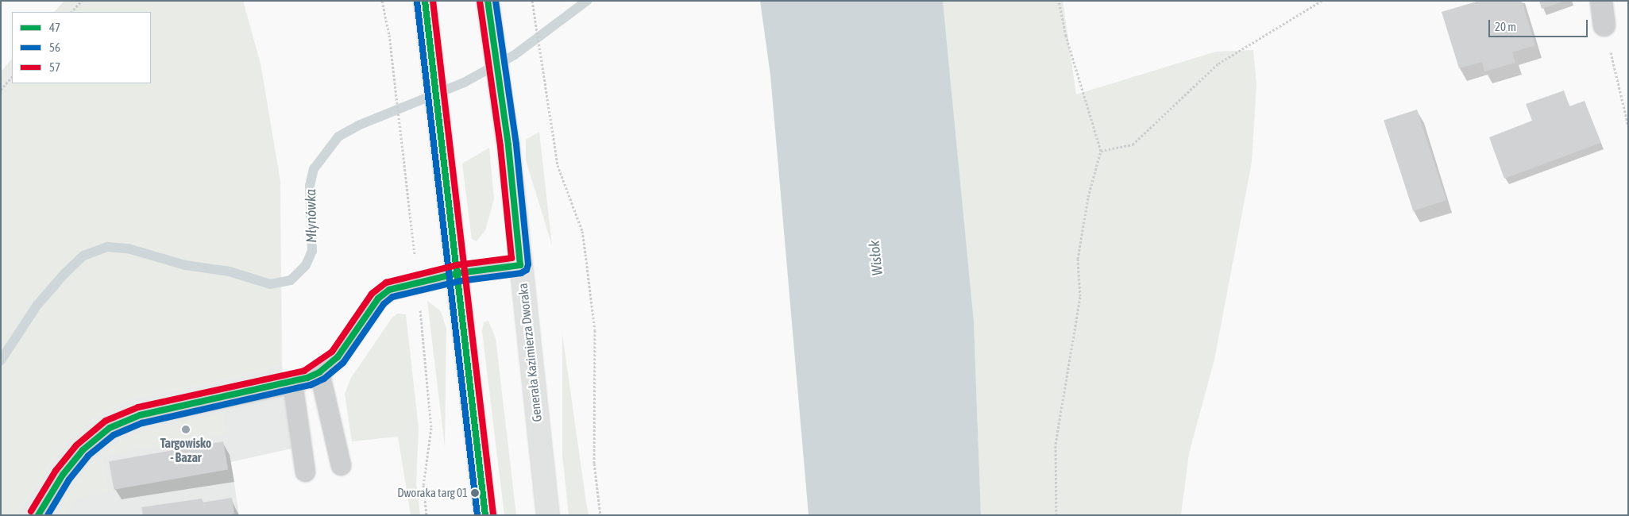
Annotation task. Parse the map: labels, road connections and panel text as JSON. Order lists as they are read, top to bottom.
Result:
{
  "streets": {
    "main road": ["Generała Kazimierza Dworaka"]
  },
  "water": ["Młynówka", "Wisłok"],
  "places": ["Targowisko - Bazar", "Dworaka targ 01"],
  "lines": ["transit line 47", "transit line 56", "transit line 57"],
  "legend": ["47", "56", "57"],
  "scale_bar": "20 m"
}
